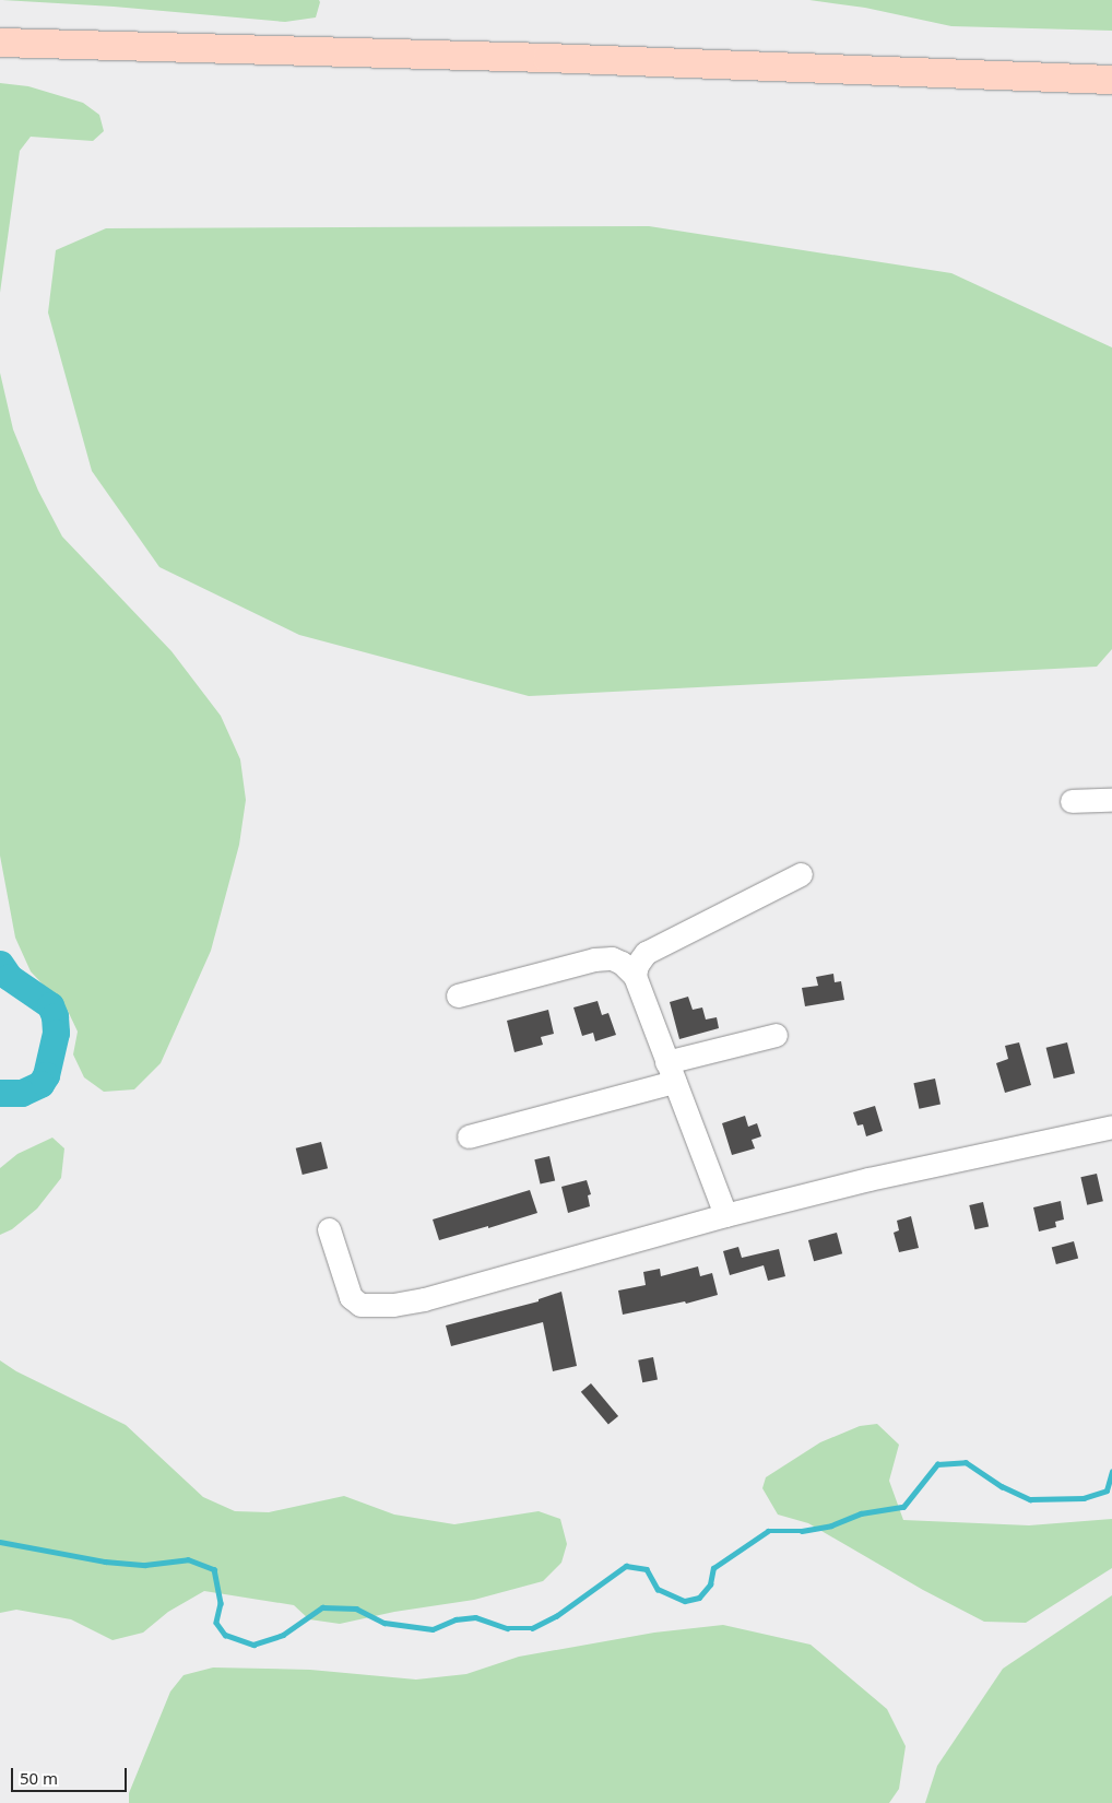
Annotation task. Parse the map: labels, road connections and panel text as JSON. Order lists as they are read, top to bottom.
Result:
{
  "scale_bar": "50 m"
}
